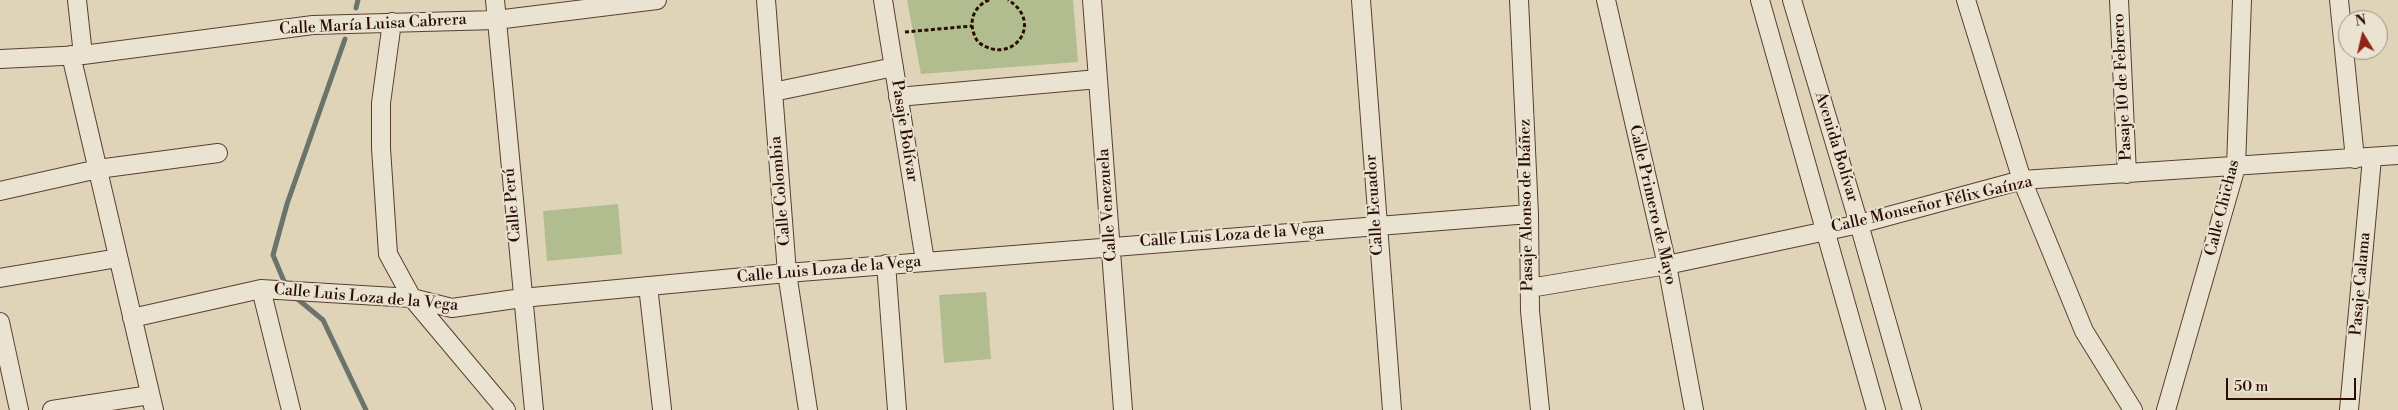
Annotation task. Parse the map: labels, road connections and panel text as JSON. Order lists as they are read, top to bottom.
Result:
{
  "streets": {
    "street": [
      "Calle María Luisa Cabrera",
      "Pasaje 10 de Febrero",
      "Pasaje Bolívar",
      "Avenida Bolívar",
      "Calle Colombia",
      "Calle Perú",
      "Calle Venezuela",
      "Calle Ecuador",
      "Pasaje Alonso de Ibáñez",
      "Calle Primero de Mayo",
      "Calle Monseñor Félix Gaínza",
      "Calle Chichas",
      "Calle Luis Loza de la Vega",
      "Pasaje Calama"
    ]
  },
  "crossings": [
    ["Calle María Luisa Cabrera", "Calle Perú"],
    ["Pasaje 10 de Febrero", "Calle Monseñor Félix Gaínza"],
    ["Pasaje Bolívar", "Calle Luis Loza de la Vega"],
    ["Avenida Bolívar", "Calle Monseñor Félix Gaínza"],
    ["Calle Colombia", "Calle Luis Loza de la Vega"],
    ["Calle Perú", "Calle Luis Loza de la Vega"],
    ["Calle Venezuela", "Calle Luis Loza de la Vega"],
    ["Calle Ecuador", "Calle Luis Loza de la Vega"],
    ["Pasaje Alonso de Ibáñez", "Calle Monseñor Félix Gaínza"],
    ["Pasaje Alonso de Ibáñez", "Calle Luis Loza de la Vega"],
    ["Calle Primero de Mayo", "Calle Monseñor Félix Gaínza"],
    ["Calle Monseñor Félix Gaínza", "Calle Chichas"],
    ["Calle Monseñor Félix Gaínza", "Pasaje Calama"]
  ],
  "scale_bar": "50 m",
  "north": "top"
}
